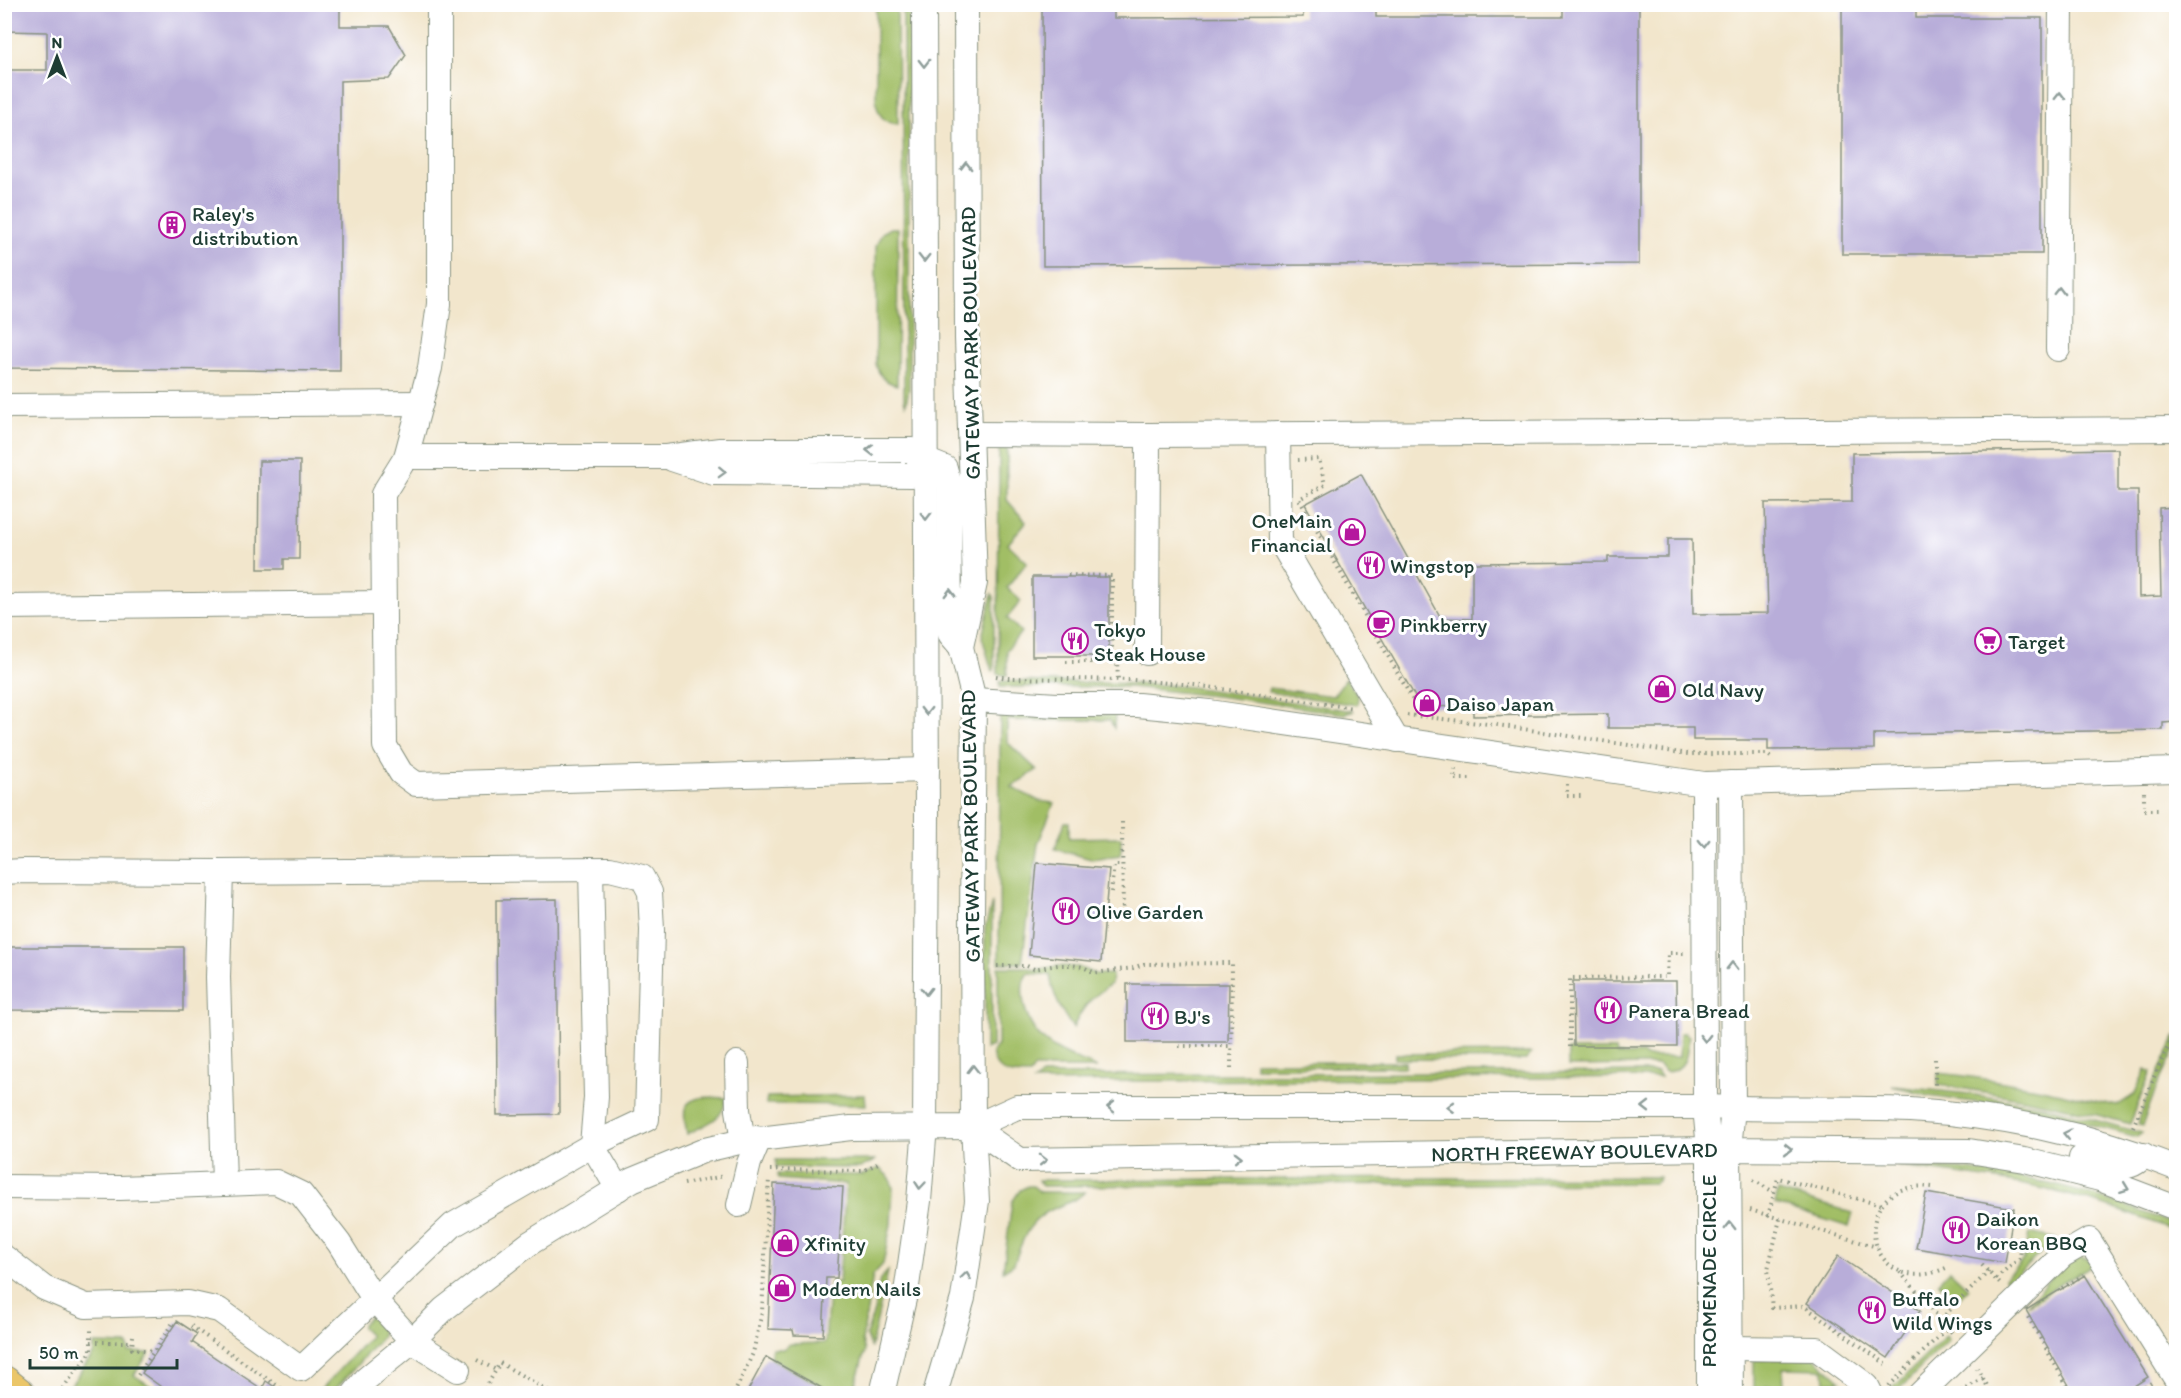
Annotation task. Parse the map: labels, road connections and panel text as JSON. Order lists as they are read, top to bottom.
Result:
{
  "streets": {
    "street": ["GATEWAY PARK BOULEVARD", "NORTH FREEWAY BOULEVARD", "PROMENADE CIRCLE"]
  },
  "crossings": [
    ["GATEWAY PARK BOULEVARD", "NORTH FREEWAY BOULEVARD"],
    ["NORTH FREEWAY BOULEVARD", "PROMENADE CIRCLE"]
  ],
  "places": {
    "building": ["Raley's distribution"],
    "shop": [
      "OneMain Financial",
      "Old Navy",
      "Daiso Japan",
      "Xfinity",
      "Modern Nails"
    ],
    "restaurant": [
      "Wingstop",
      "Tokyo Steak House",
      "Olive Garden",
      "Panera Bread",
      "BJ's",
      "Daikon Korean BBQ",
      "Buffalo Wild Wings"
    ],
    "cafe": ["Pinkberry"],
    "supermarket": ["Target"]
  },
  "scale_bar": "50 m",
  "north": "top"
}
